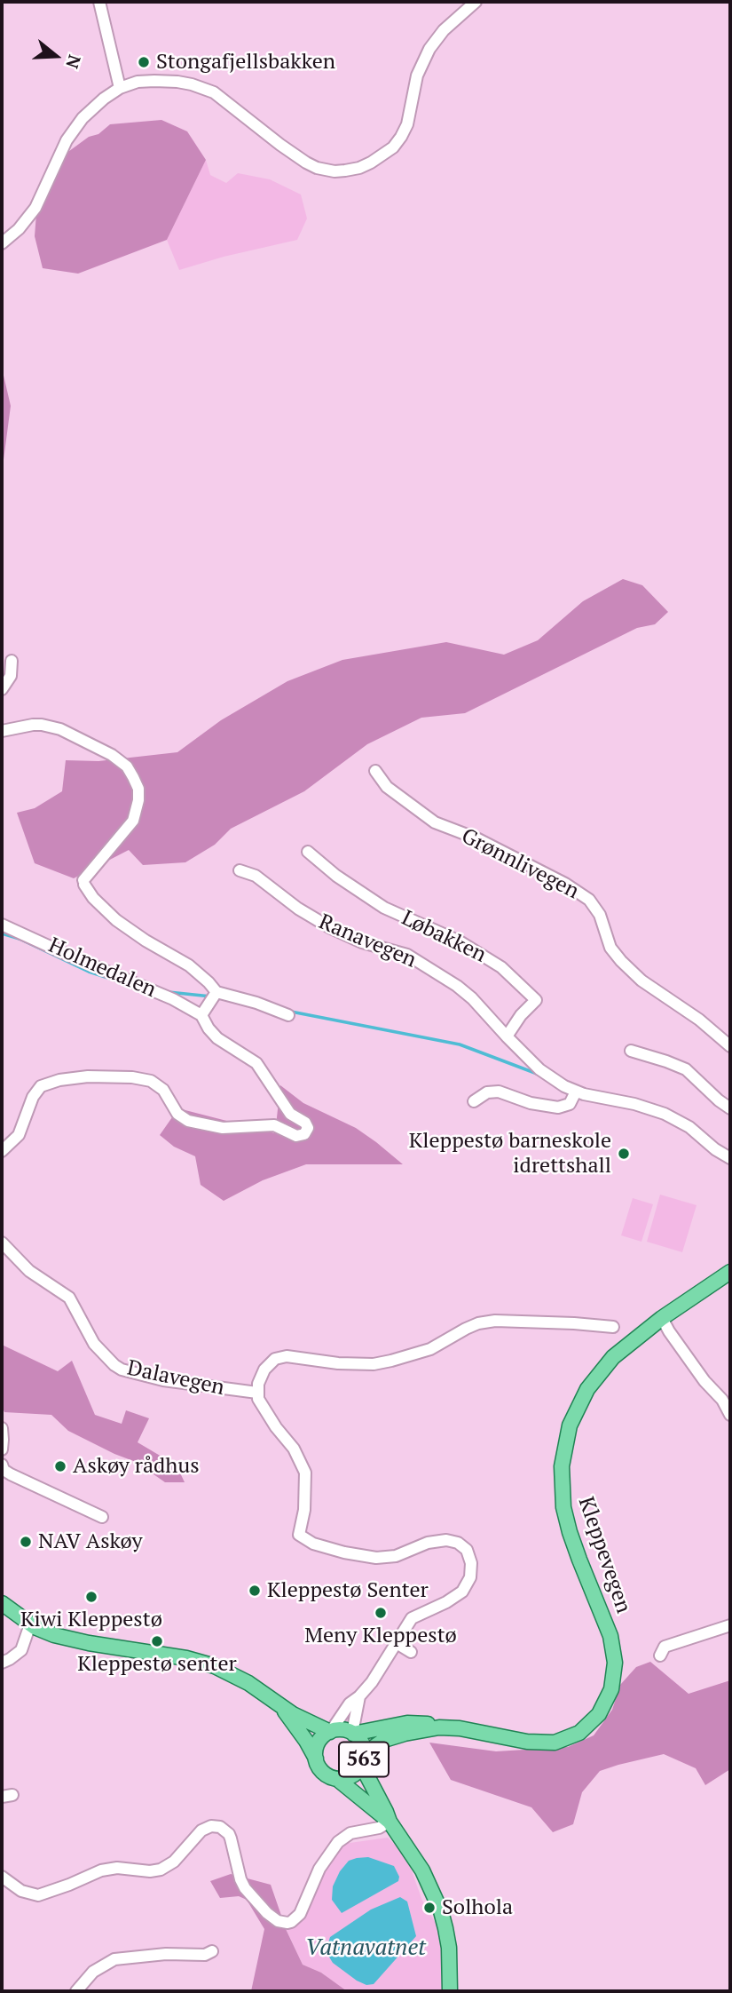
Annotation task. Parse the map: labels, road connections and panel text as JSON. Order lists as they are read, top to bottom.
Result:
{
  "streets": {
    "main road": ["Kleppevegen", "563"],
    "street": [
      "Grønnlivegen",
      "Løbakken",
      "Ranavegen",
      "Holmedalen",
      "Dalavegen"
    ]
  },
  "crossings": [
    ["Løbakken", "Ranavegen"],
    ["Kleppevegen", "563"]
  ],
  "water": ["Vatnavatnet"],
  "places": [
    "Stongafjellsbakken",
    "Kleppestø barneskole idrettshall",
    "Askøy rådhus",
    "NAV Askøy",
    "Kleppestø Senter",
    "Kiwi Kleppestø",
    "Meny Kleppestø",
    "Kleppestø senter",
    "Solhola"
  ],
  "north": "right"
}
